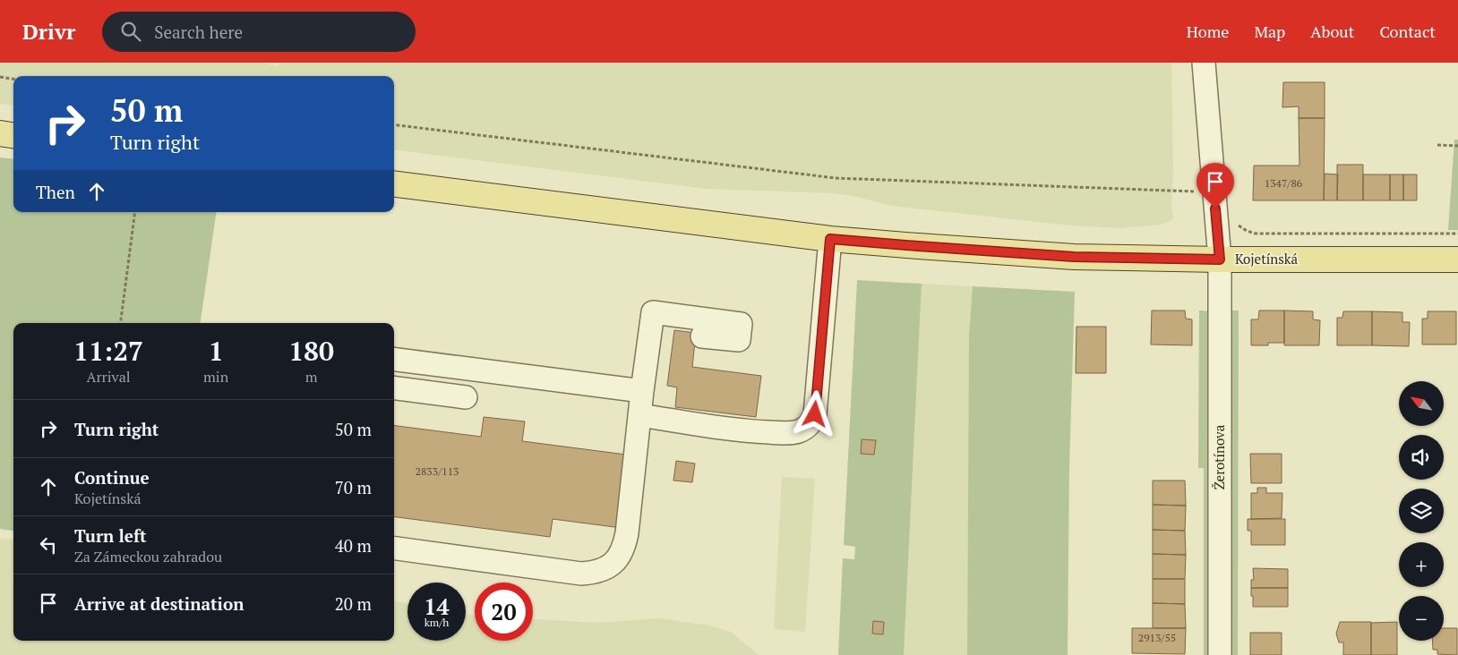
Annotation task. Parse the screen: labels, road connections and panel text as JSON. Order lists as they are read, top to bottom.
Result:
{
  "streets": {
    "main road": ["Kojetínská"],
    "street": ["Žerotínova"]
  },
  "crossings": [
    ["Kojetínská", "Žerotínova"]
  ],
  "house_numbers": ["1347/86", "2833/113", "2913/55"],
  "north": "top left",
  "page": {
    "header": "Drivr",
    "search": "Search here",
    "nav": [
      "Home",
      "Map",
      "About",
      "Contact"
    ],
    "turn": ["50 m", "Turn right"],
    "then": "Then",
    "eta": [
      "11:27",
      "Arrival",
      "1",
      "min",
      "180",
      "m"
    ],
    "map_buttons": ["+", "−"],
    "list": [
      {
        "name": "Turn right",
        "value": "50 m"
      },
      {
        "name": "Continue",
        "note": "Kojetínská",
        "value": "70 m"
      },
      {
        "name": "Turn left",
        "note": "Za Zámeckou zahradou",
        "value": "40 m"
      },
      {
        "name": "Arrive at destination",
        "value": "20 m"
      }
    ],
    "speed": "14 km/h",
    "limit": "20"
  }
}
